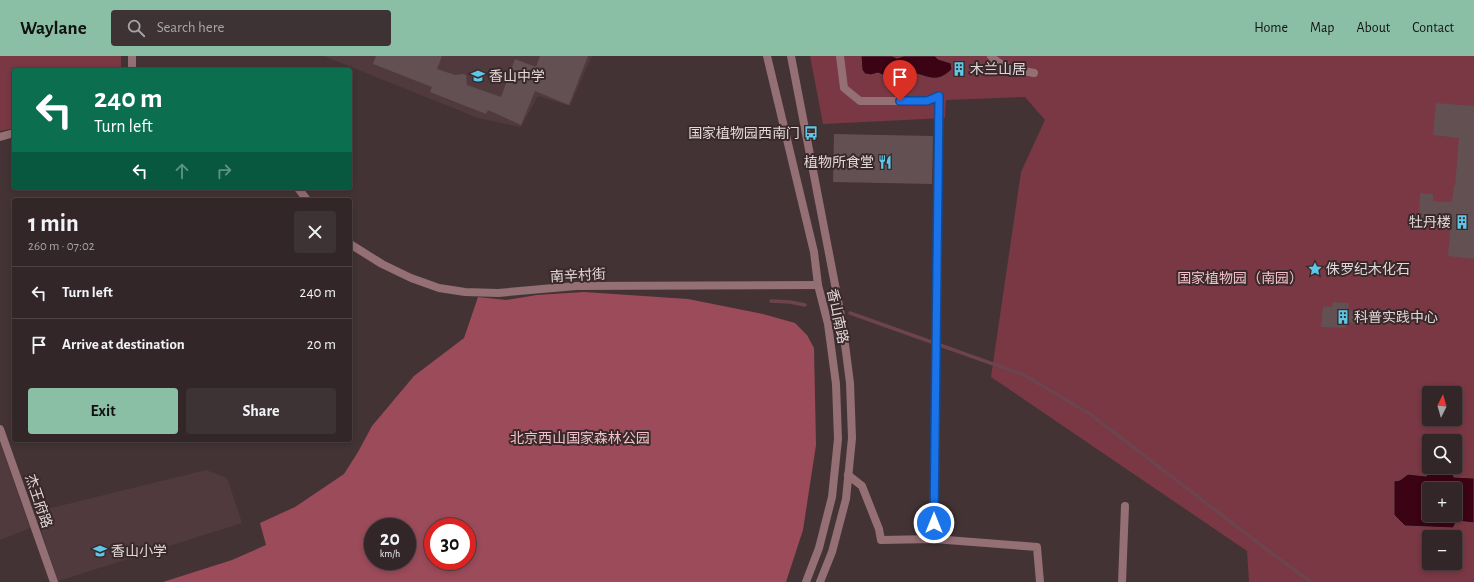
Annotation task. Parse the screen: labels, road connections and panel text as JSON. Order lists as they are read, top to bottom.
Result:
{
  "streets": {
    "street": ["南辛村街", "香山南路", "杰王府路"]
  },
  "crossings": [
    ["南辛村街", "香山南路"]
  ],
  "parks": ["国家植物园（南园）", "北京西山国家森林公园"],
  "places": {
    "building": ["木兰山居", "牡丹楼", "科普实践中心"],
    "school or university": ["香山中学", "香山小学"],
    "bus stop": ["国家植物园西南门"],
    "restaurant": ["植物所食堂"],
    "place": ["侏罗纪木化石"]
  },
  "north": "top",
  "page": {
    "header": "Waylane",
    "search": "Search here",
    "nav": [
      "Home",
      "Map",
      "About",
      "Contact"
    ],
    "turn": ["240 m", "Turn left"],
    "heading": ["1 min", "260 m · 07:02"],
    "list": [
      {
        "name": "Turn left",
        "value": "240 m"
      },
      {
        "name": "Arrive at destination",
        "value": "20 m"
      }
    ],
    "buttons": ["Exit", "Share"],
    "map_buttons": ["+", "−"],
    "speed": "20 km/h",
    "limit": "30"
  }
}
